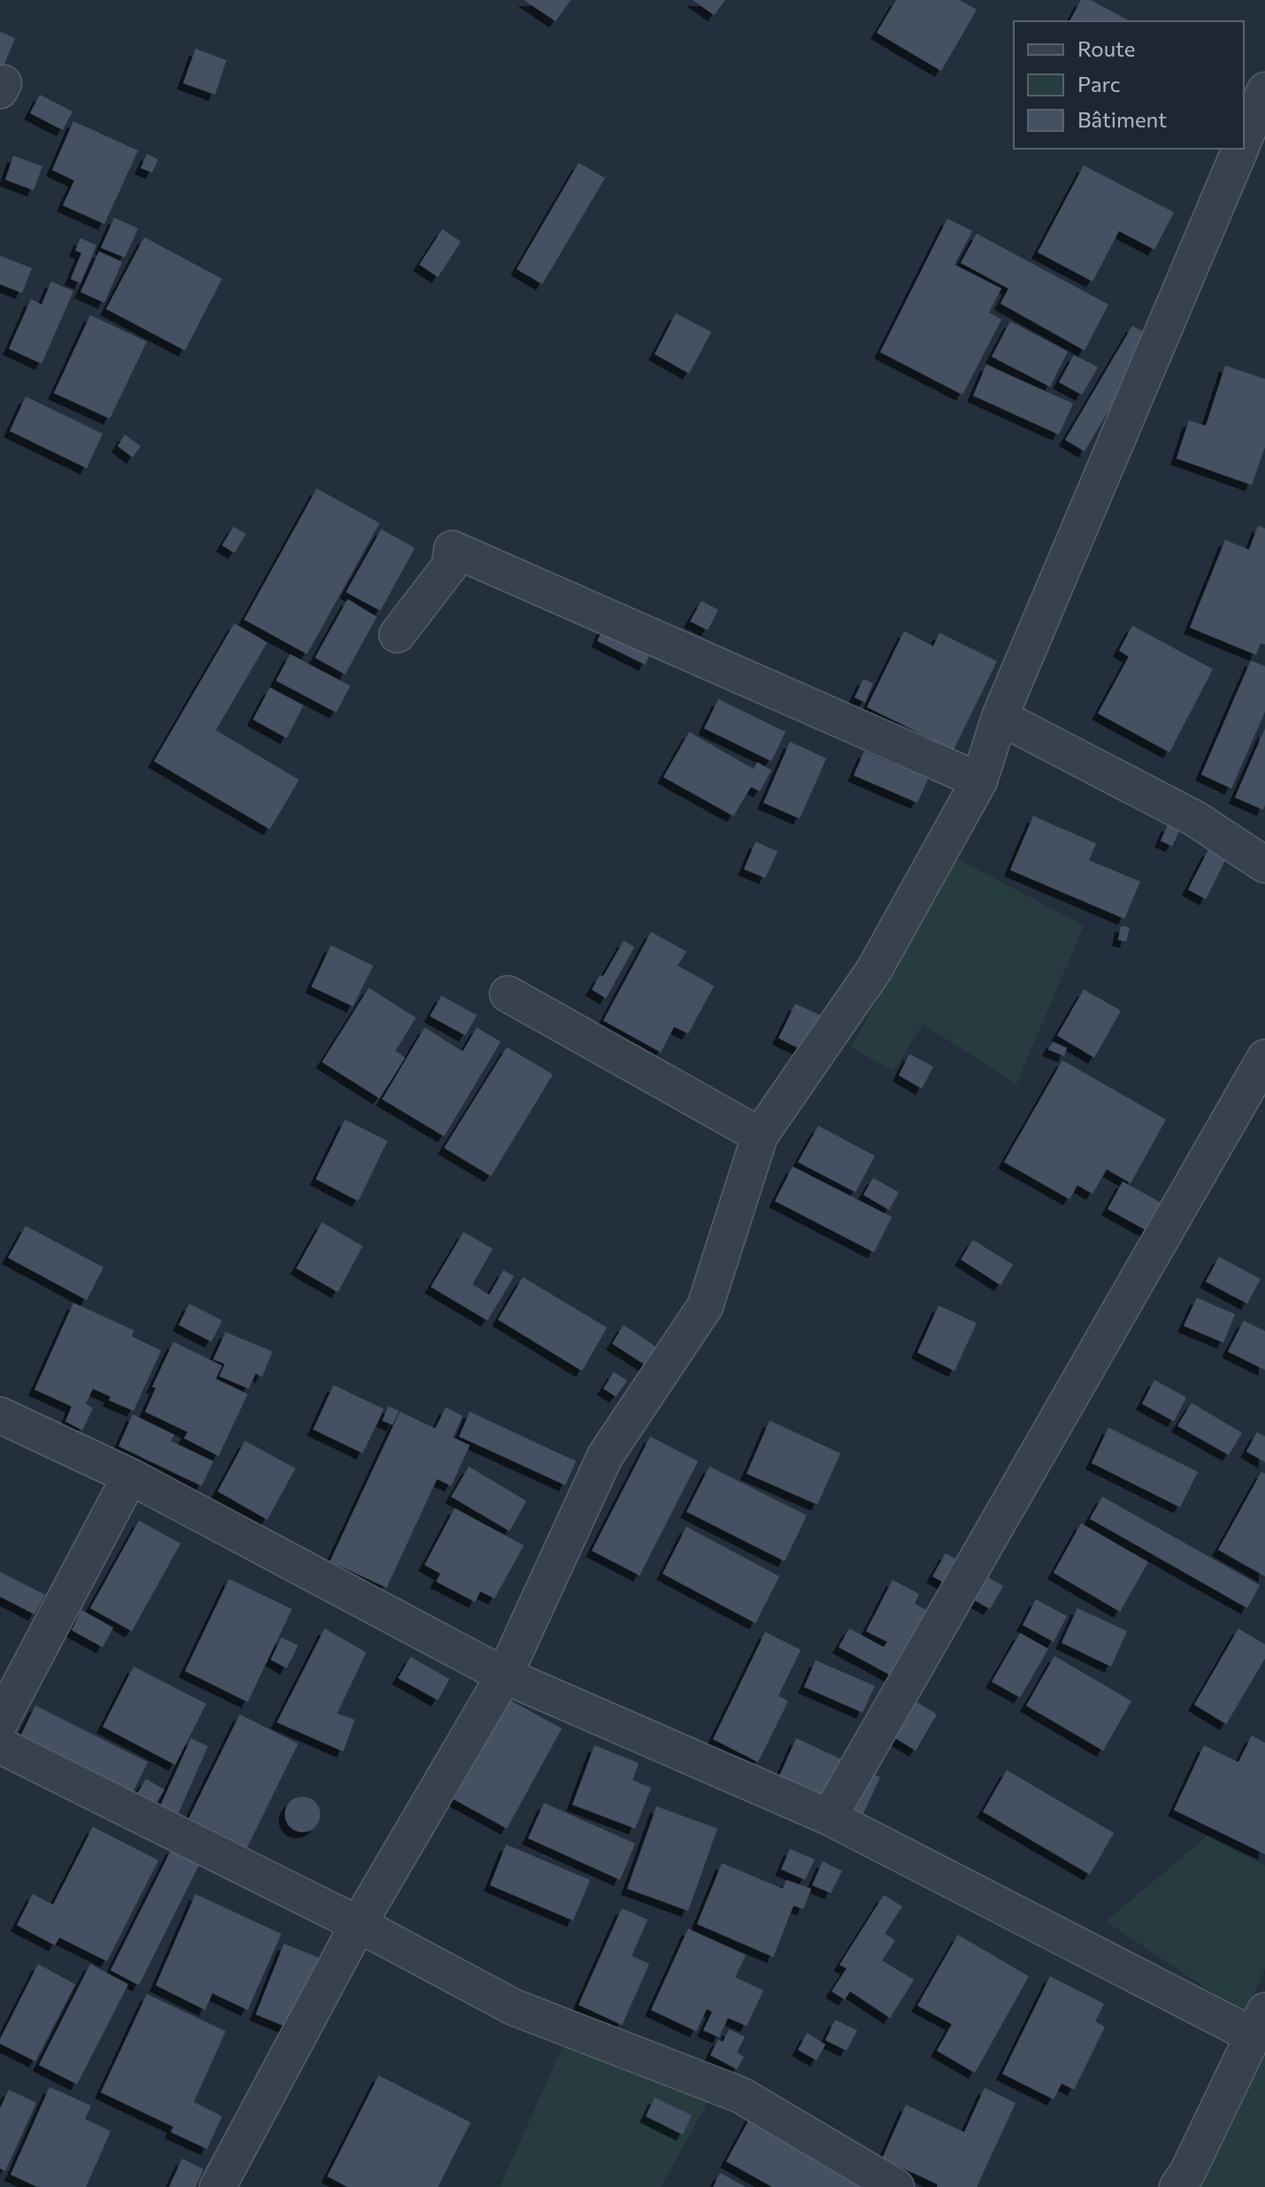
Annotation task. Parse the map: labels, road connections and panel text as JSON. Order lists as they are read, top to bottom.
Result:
{
  "legend": ["Route", "Parc", "Bâtiment"]
}
